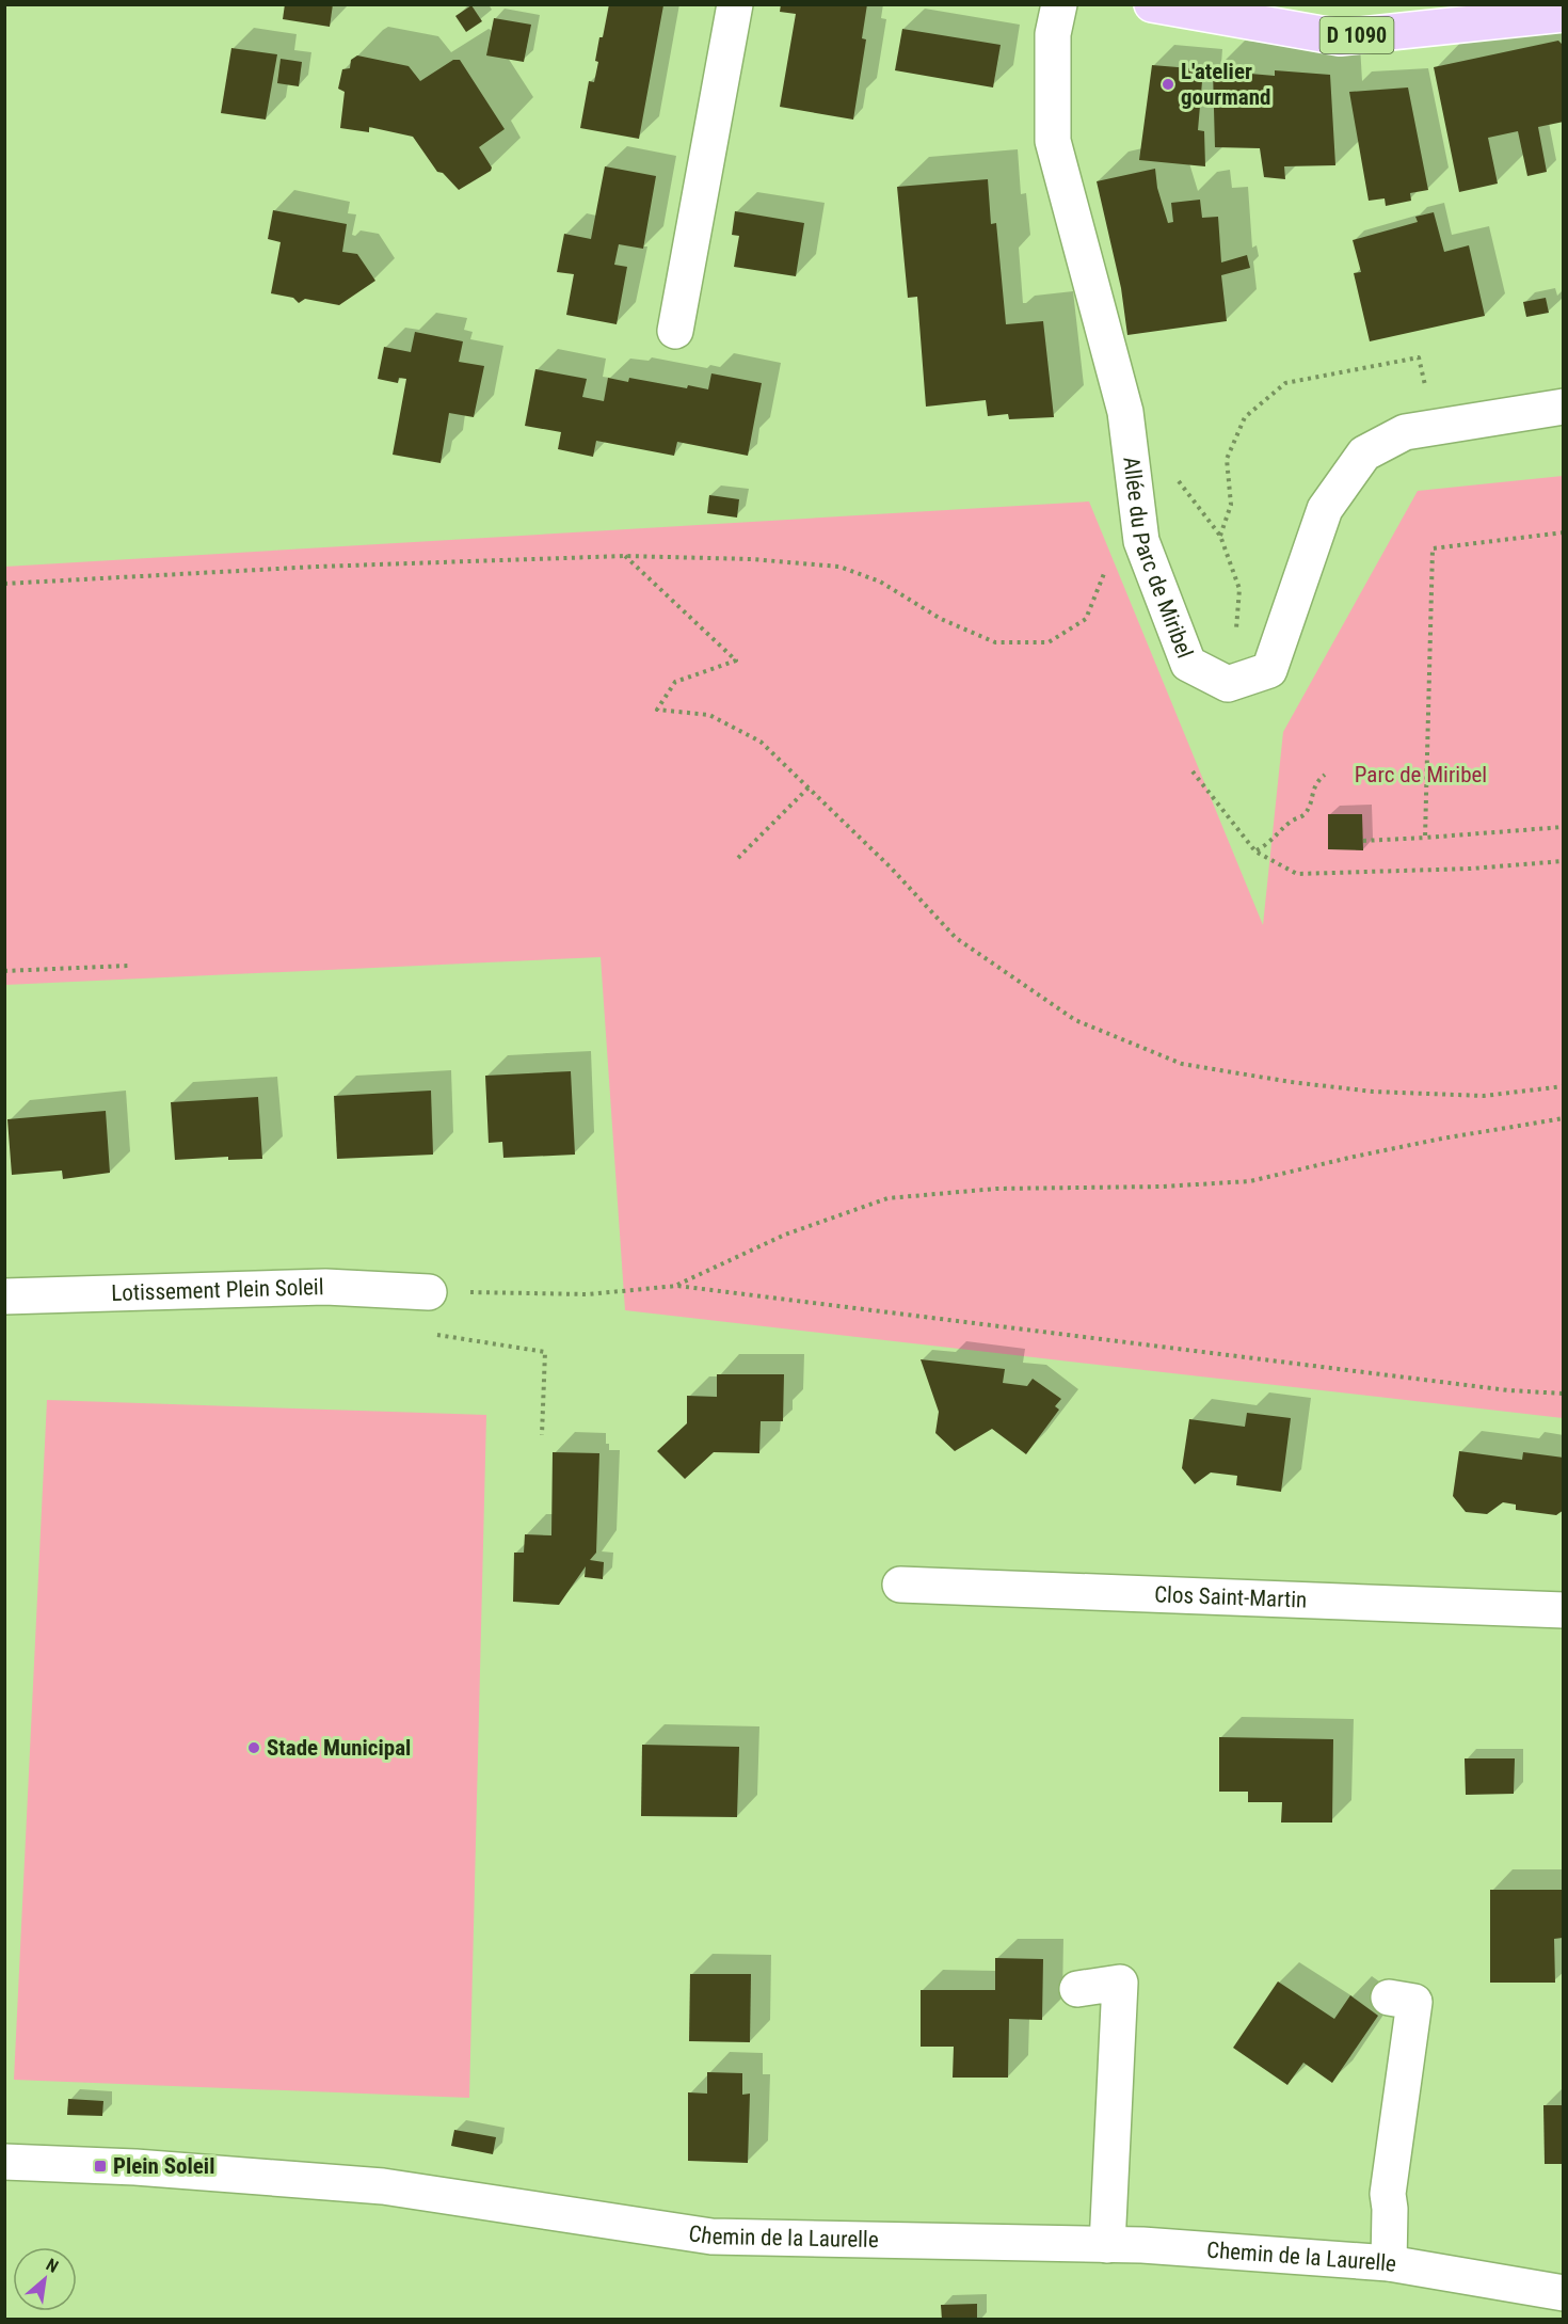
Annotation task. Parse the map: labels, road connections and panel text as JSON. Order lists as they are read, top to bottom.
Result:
{
  "streets": {
    "main road": ["D 1090"],
    "street": [
      "Allée du Parc de Miribel",
      "Lotissement Plein Soleil",
      "Clos Saint-Martin",
      "Chemin de la Laurelle"
    ]
  },
  "parks": ["Parc de Miribel"],
  "places": {
    "other": ["L'atelier gourmand", "Stade Municipal"],
    "transit": ["Plein Soleil"]
  },
  "north": "top right"
}
